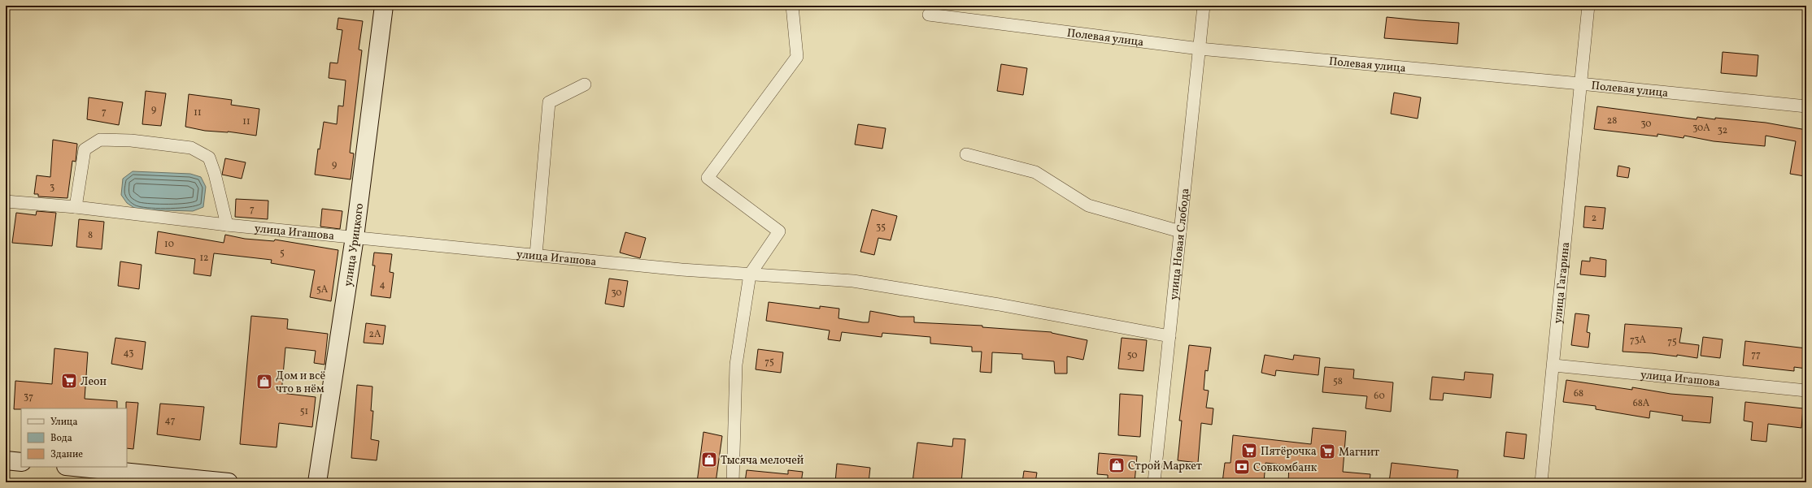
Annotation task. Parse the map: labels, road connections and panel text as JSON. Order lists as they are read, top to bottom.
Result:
{
  "streets": {
    "main road": ["улица Урицкого"],
    "street": [
      "Полевая улица",
      "улица Игашова",
      "улица Новая Слобода",
      "улица Гагарина"
    ]
  },
  "crossings": [
    ["Полевая улица", "улица Новая Слобода"],
    ["Полевая улица", "улица Гагарина"],
    ["улица Игашова", "улица Урицкого"],
    ["улица Игашова", "улица Новая Слобода"],
    ["улица Игашова", "улица Гагарина"]
  ],
  "places": {
    "supermarket": ["Леон", "Пятёрочка", "Магнит"],
    "shop": ["Дом и всё что в нём", "Тысяча мелочей", "Строй Маркет"],
    "bank": ["Совкомбанк"]
  },
  "house_numbers": [
    "9",
    "7",
    "11",
    "28",
    "11",
    "30",
    "30А",
    "32",
    "9",
    "3",
    "7",
    "2",
    "35",
    "8",
    "10",
    "5",
    "12",
    "4",
    "5А",
    "30",
    "2А",
    "73А",
    "75",
    "43",
    "77",
    "50",
    "75",
    "58",
    "68",
    "60",
    "37",
    "68А",
    "51",
    "47"
  ],
  "legend": ["Улица", "Вода", "Здание"]
}
